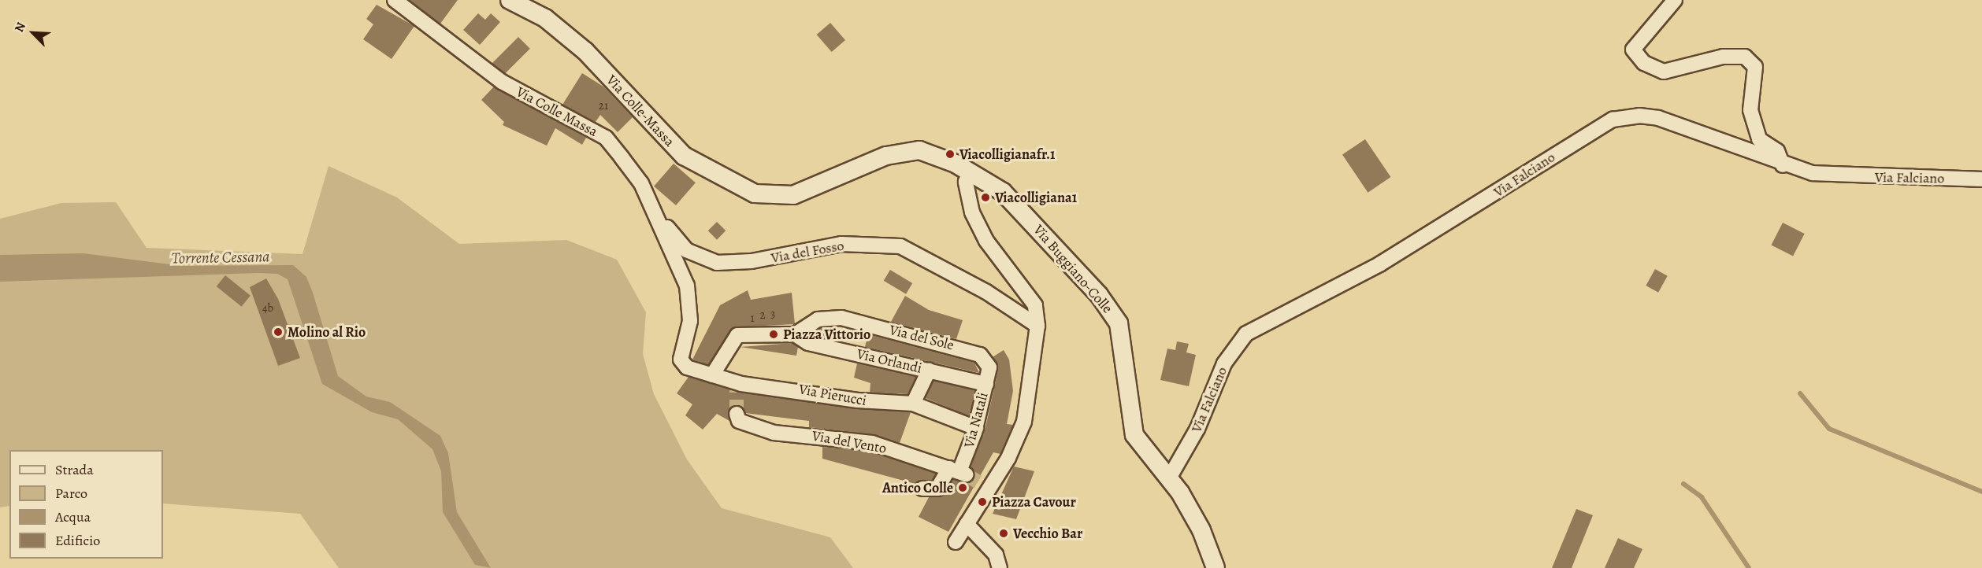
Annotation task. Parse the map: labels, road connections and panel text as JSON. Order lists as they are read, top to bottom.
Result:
{
  "streets": {
    "street": [
      "Via Colle-Massa",
      "Via Colle Massa",
      "Via Falciano",
      "Via del Fosso",
      "Via Buggiano-Colle",
      "Via del Sole",
      "Via Orlandi",
      "Via Pierucci",
      "Via Natali",
      "Via del Vento"
    ]
  },
  "crossings": [
    ["Via Colle-Massa", "Via Buggiano-Colle"],
    ["Via Colle Massa", "Via del Fosso"],
    ["Via Colle Massa", "Via Pierucci"],
    ["Via Falciano", "Via Buggiano-Colle"],
    ["Via del Sole", "Via Orlandi"],
    ["Via del Sole", "Via Natali"],
    ["Via Orlandi", "Via Natali"],
    ["Via Pierucci", "Via Natali"],
    ["Via Natali", "Via del Vento"]
  ],
  "water": ["Torrente Cessana"],
  "places": [
    "Viacolligianafr.1",
    "Viacolligiana1",
    "Molino al Rio",
    "Piazza Vittorio",
    "Antico Colle",
    "Piazza Cavour",
    "Vecchio Bar"
  ],
  "house_numbers": [
    "21",
    "4b",
    "3",
    "2",
    "1"
  ],
  "legend": [
    "Strada",
    "Parco",
    "Acqua",
    "Edificio"
  ],
  "north": "top left"
}
